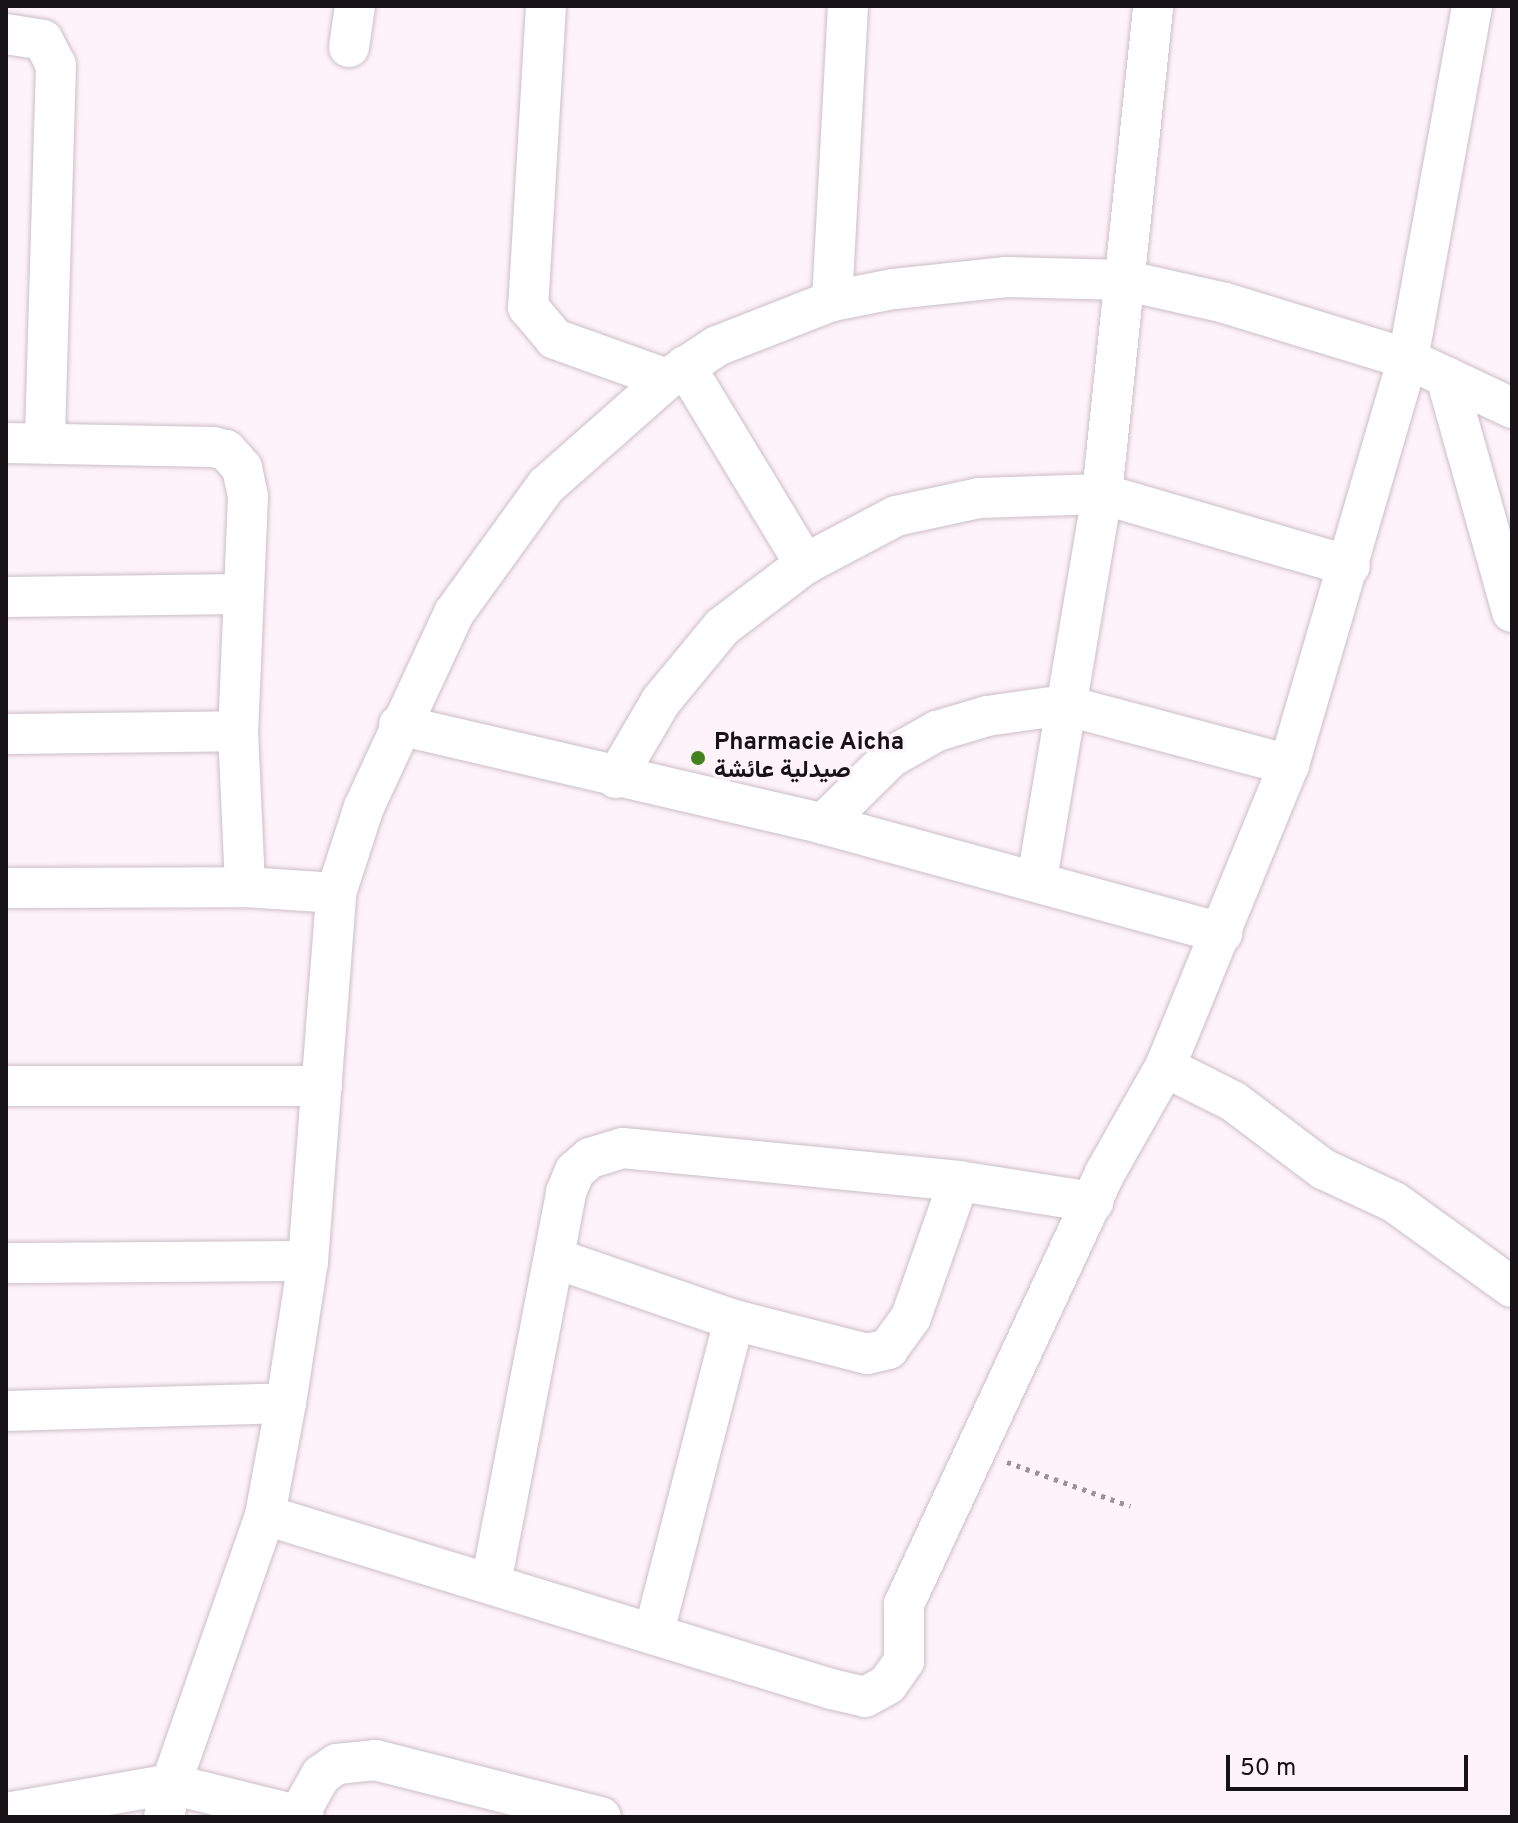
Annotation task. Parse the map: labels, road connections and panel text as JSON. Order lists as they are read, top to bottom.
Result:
{
  "places": ["Pharmacie Aicha صيدلية عائشة"],
  "scale_bar": "50 m"
}
